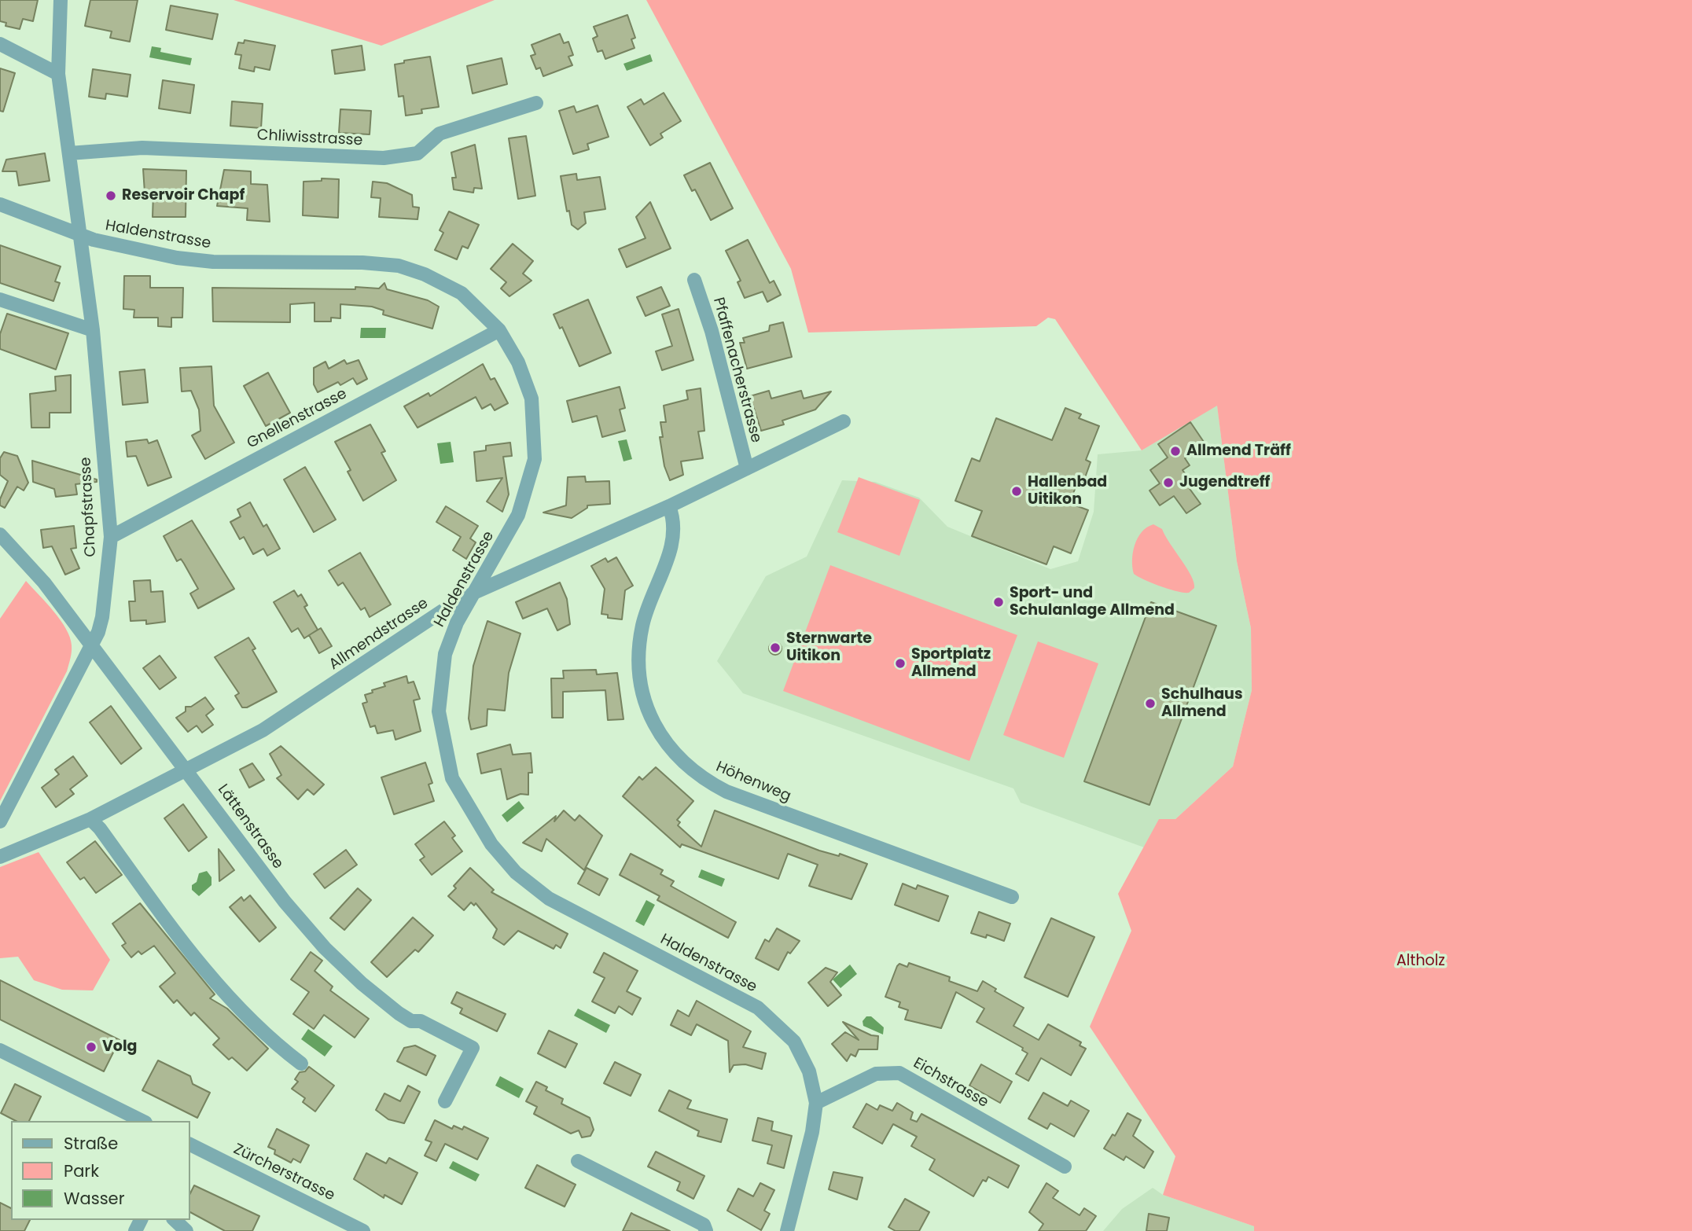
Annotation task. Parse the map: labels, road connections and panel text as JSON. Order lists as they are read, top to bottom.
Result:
{
  "streets": {
    "street": [
      "Chliwisstrasse",
      "Haldenstrasse",
      "Pfaffenacherstrasse",
      "Gnellenstrasse",
      "Chapfstrasse",
      "Allmendstrasse",
      "Höhenweg",
      "Lättenstrasse",
      "Eichstrasse",
      "Zürcherstrasse"
    ]
  },
  "crossings": [
    ["Chliwisstrasse", "Chapfstrasse"],
    ["Haldenstrasse", "Gnellenstrasse"],
    ["Haldenstrasse", "Chapfstrasse"],
    ["Haldenstrasse", "Allmendstrasse"],
    ["Haldenstrasse", "Eichstrasse"],
    ["Pfaffenacherstrasse", "Allmendstrasse"],
    ["Gnellenstrasse", "Chapfstrasse"],
    ["Chapfstrasse", "Lättenstrasse"],
    ["Allmendstrasse", "Höhenweg"],
    ["Allmendstrasse", "Lättenstrasse"]
  ],
  "parks": ["Altholz"],
  "places": [
    "Reservoir Chapf",
    "Allmend Träff",
    "Jugendtreff",
    "Hallenbad Uitikon",
    "Sport- und Schulanlage Allmend",
    "Sternwarte Uitikon",
    "Sportplatz Allmend",
    "Schulhaus Allmend",
    "Volg"
  ],
  "legend": ["Straße", "Park", "Wasser"]
}
